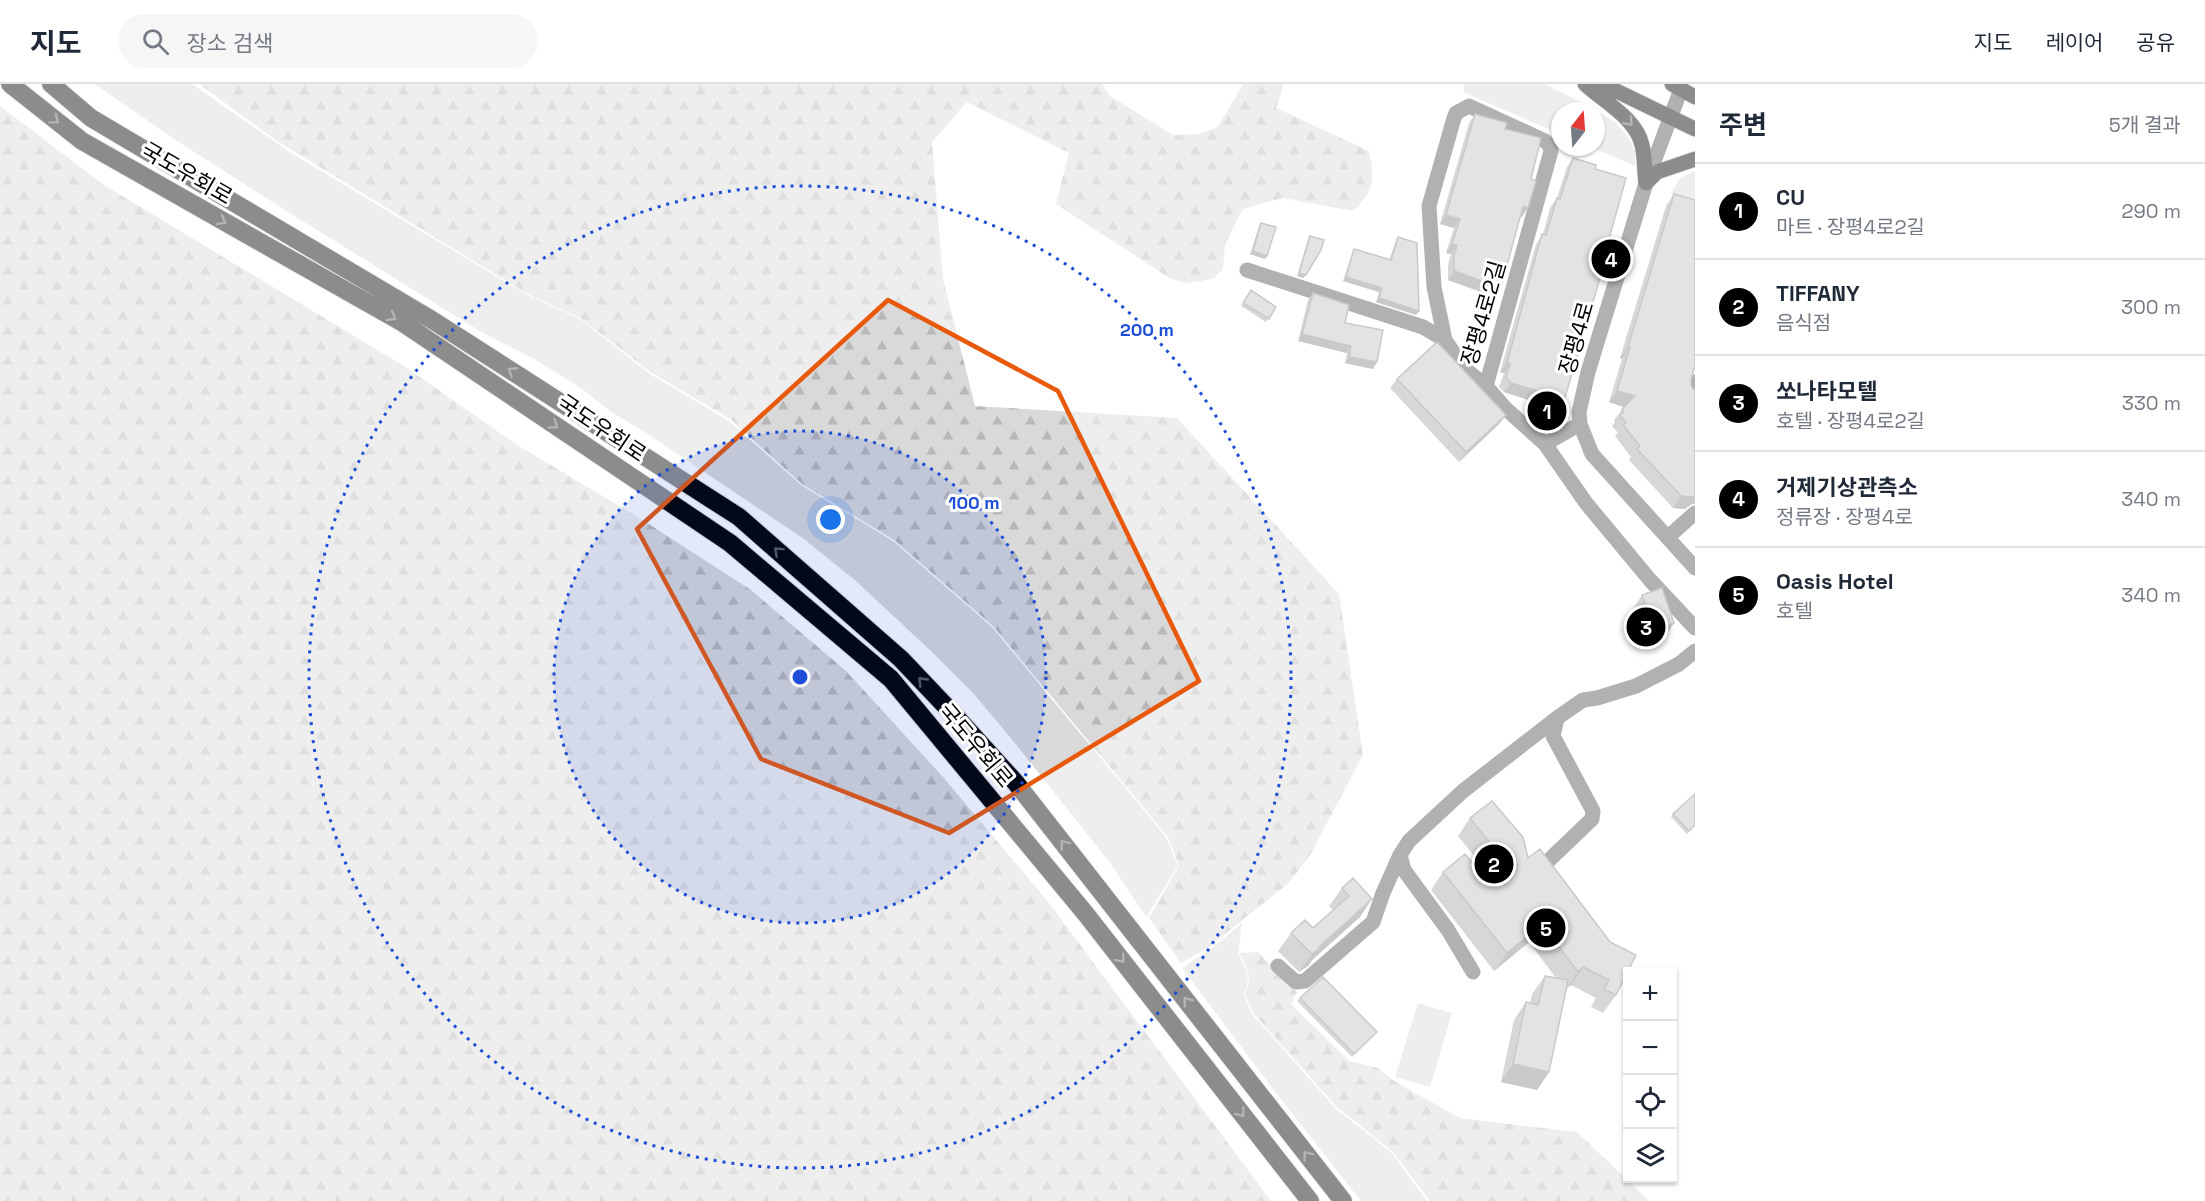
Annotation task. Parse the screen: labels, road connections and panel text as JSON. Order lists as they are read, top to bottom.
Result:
{
  "streets": {
    "highway": ["국도우회로"],
    "street": ["장평4로2길", "장평4로"]
  },
  "north": "top",
  "page": {
    "header": "지도",
    "search": "장소 검색",
    "nav": ["지도", "레이어", "공유"],
    "heading": ["주변", "5개 결과"],
    "list": [
      {
        "mark": "1",
        "name": "CU",
        "note": "마트 · 장평4로2길",
        "value": "290 m"
      },
      {
        "mark": "2",
        "name": "TIFFANY",
        "note": "음식점",
        "value": "300 m"
      },
      {
        "mark": "3",
        "name": "쏘나타모텔",
        "note": "호텔 · 장평4로2길",
        "value": "330 m"
      },
      {
        "mark": "4",
        "name": "거제기상관측소",
        "note": "정류장 · 장평4로",
        "value": "340 m"
      },
      {
        "mark": "5",
        "name": "Oasis Hotel",
        "note": "호텔",
        "value": "340 m"
      }
    ],
    "pins": [
      "4",
      "1",
      "3",
      "2",
      "5"
    ],
    "map_buttons": ["+", "−"]
  },
  "rings": ["200 m", "100 m"]
}
